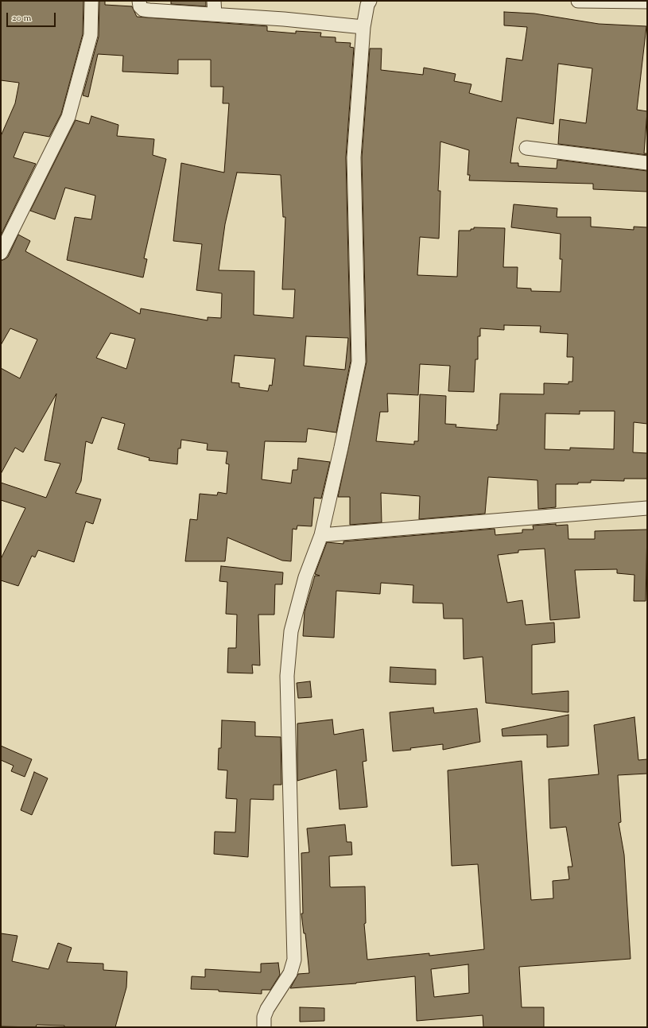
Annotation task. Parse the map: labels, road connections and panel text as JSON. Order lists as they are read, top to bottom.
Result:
{
  "scale_bar": "20 m"
}
